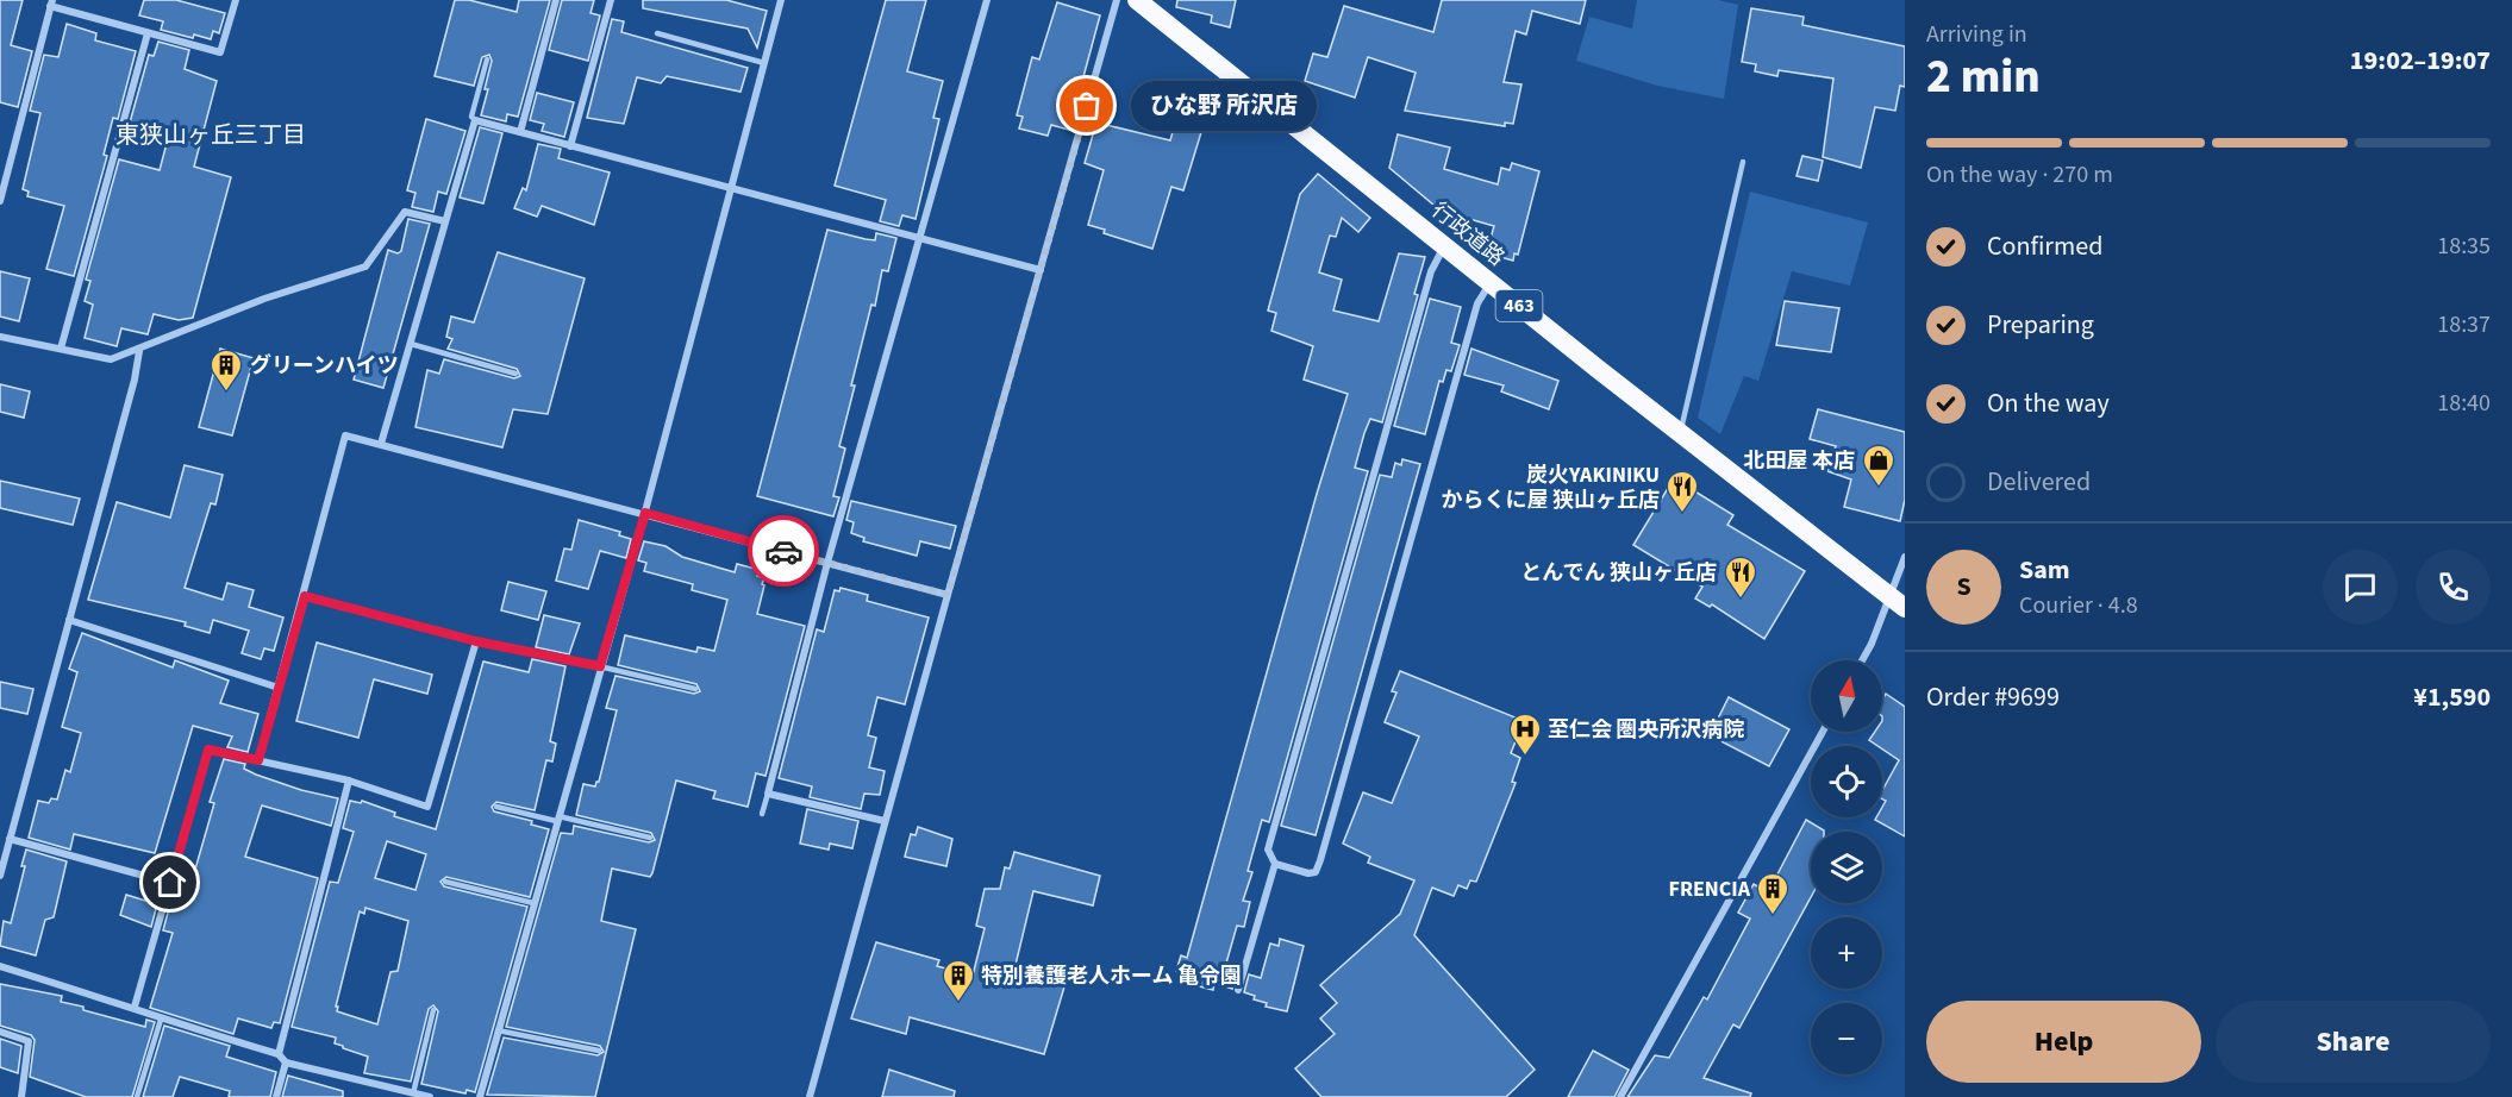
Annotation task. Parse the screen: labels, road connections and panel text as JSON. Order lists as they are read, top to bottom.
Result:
{
  "streets": {
    "highway": ["行政道路", "463"]
  },
  "districts": ["東狭山ヶ丘三丁目"],
  "places": {
    "other": ["ひな野 所沢店"],
    "building": ["グリーンハイツ", "FRENCIA", "特別養護老人ホーム 亀令園"],
    "shop": ["北田屋 本店"],
    "restaurant": ["炭火YAKINIKU からくに屋 狭山ヶ丘店", "とんでん 狭山ヶ丘店"],
    "hospital": ["至仁会 圏央所沢病院"]
  },
  "north": "top",
  "page": {
    "heading": ["2 min", "Arriving in", "19:02–19:07"],
    "panel": [
      "Sam",
      "Courier · 4.8",
      "Order #9699",
      "¥1,590"
    ],
    "bubble": "ひな野 所沢店",
    "bar": "On the way · 270 m",
    "list": [
      ["Confirmed", "18:35"],
      ["Preparing", "18:37"],
      ["On the way", "18:40"],
      "Delivered"
    ],
    "round": "S",
    "map_buttons": ["+", "−"],
    "buttons": ["Help", "Share"]
  }
}
